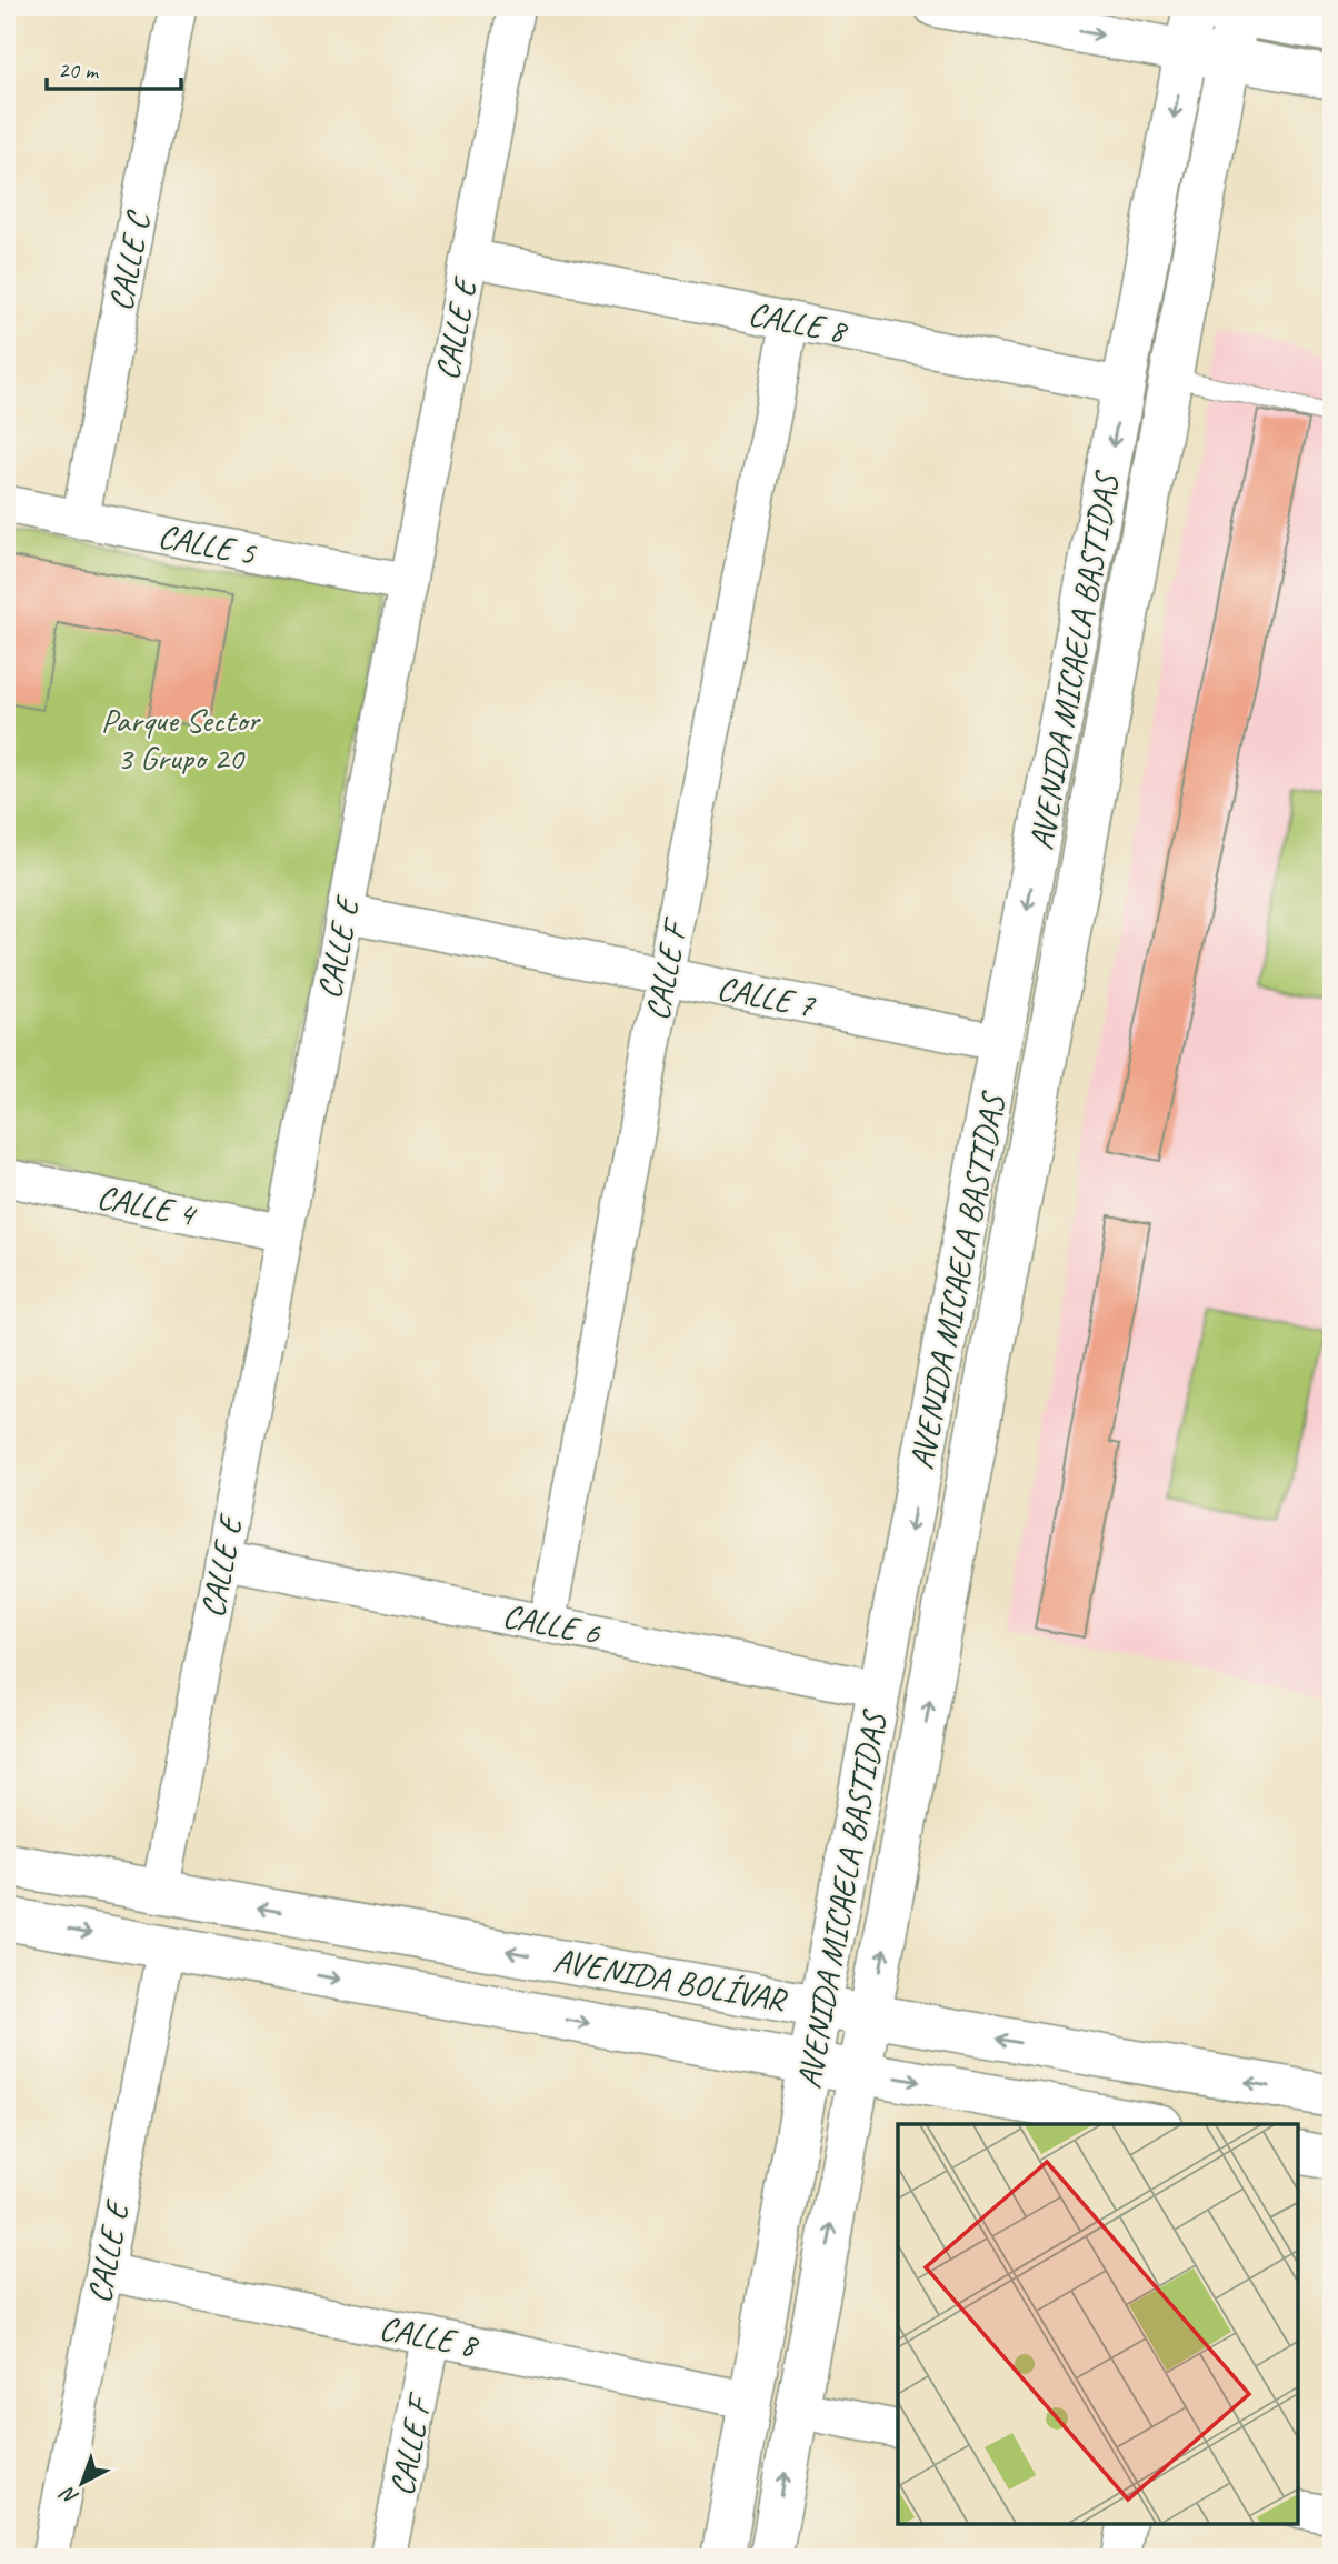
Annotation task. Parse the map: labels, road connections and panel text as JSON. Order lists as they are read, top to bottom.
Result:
{
  "streets": {
    "street": [
      "CALLE C",
      "CALLE 8",
      "CALLE E",
      "CALLE 5",
      "AVENIDA MICAELA BASTIDAS",
      "CALLE F",
      "CALLE 7",
      "CALLE 4",
      "CALLE 6",
      "AVENIDA BOLÍVAR"
    ]
  },
  "crossings": [
    ["CALLE C", "CALLE 5"],
    ["CALLE 8", "CALLE E"],
    ["CALLE 8", "AVENIDA MICAELA BASTIDAS"],
    ["CALLE 8", "CALLE F"],
    ["CALLE E", "CALLE 5"],
    ["CALLE E", "CALLE 7"],
    ["CALLE E", "CALLE 4"],
    ["CALLE E", "CALLE 6"],
    ["CALLE E", "AVENIDA BOLÍVAR"],
    ["AVENIDA MICAELA BASTIDAS", "CALLE 7"],
    ["AVENIDA MICAELA BASTIDAS", "CALLE 6"],
    ["AVENIDA MICAELA BASTIDAS", "AVENIDA BOLÍVAR"],
    ["CALLE F", "CALLE 7"],
    ["CALLE F", "CALLE 6"]
  ],
  "parks": ["Parque Sector 3 Grupo 20"],
  "scale_bar": "20 m",
  "north": "bottom left"
}
